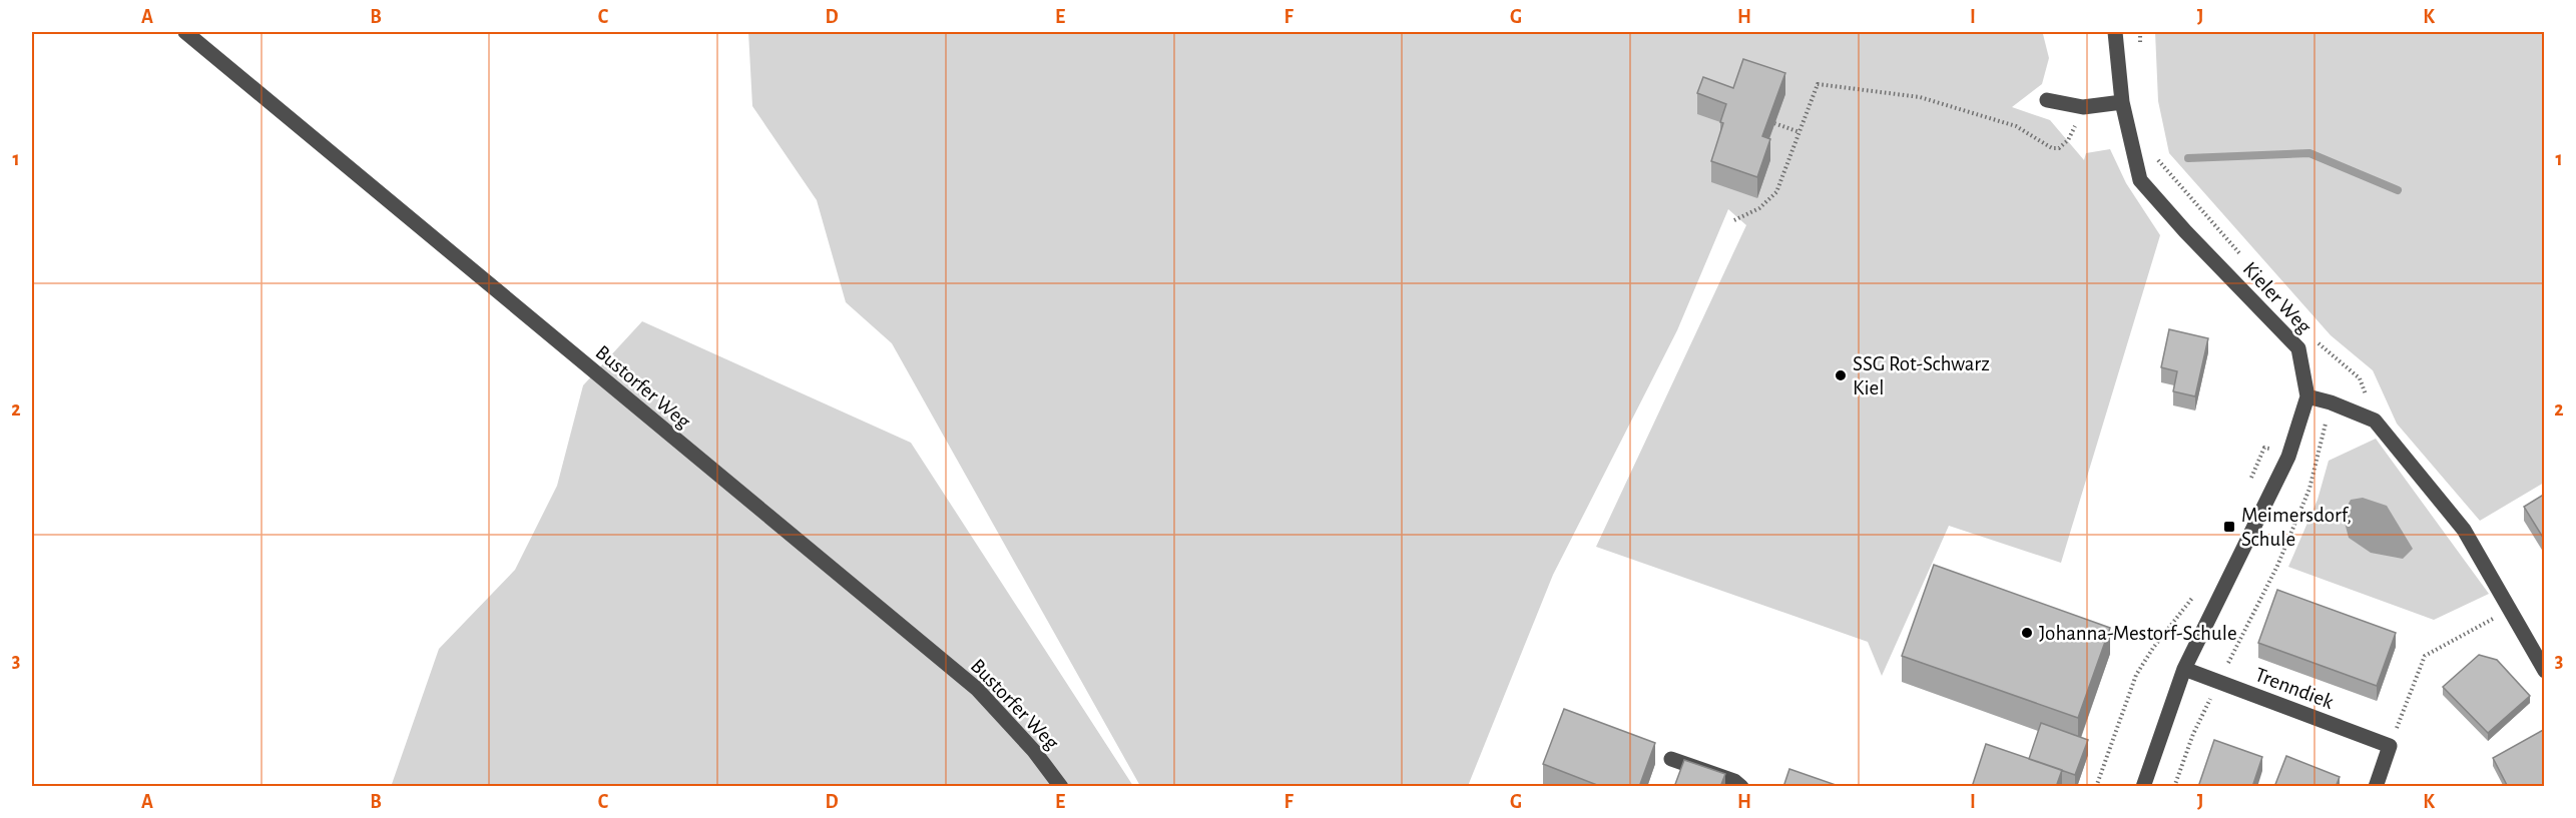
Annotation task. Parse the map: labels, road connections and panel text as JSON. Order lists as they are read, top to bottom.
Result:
{
  "streets": {
    "street": ["Kieler Weg", "Bustorfer Weg", "Trenndiek"]
  },
  "places": {
    "other": ["SSG Rot-Schwarz Kiel", "Johanna-Mestorf-Schule"],
    "transit": ["Meimersdorf, Schule"]
  },
  "grid": {
    "columns": [
      "A",
      "B",
      "C",
      "D",
      "E",
      "F",
      "G",
      "H",
      "I",
      "J",
      "K"
    ],
    "rows": ["1", "2", "3"]
  }
}
